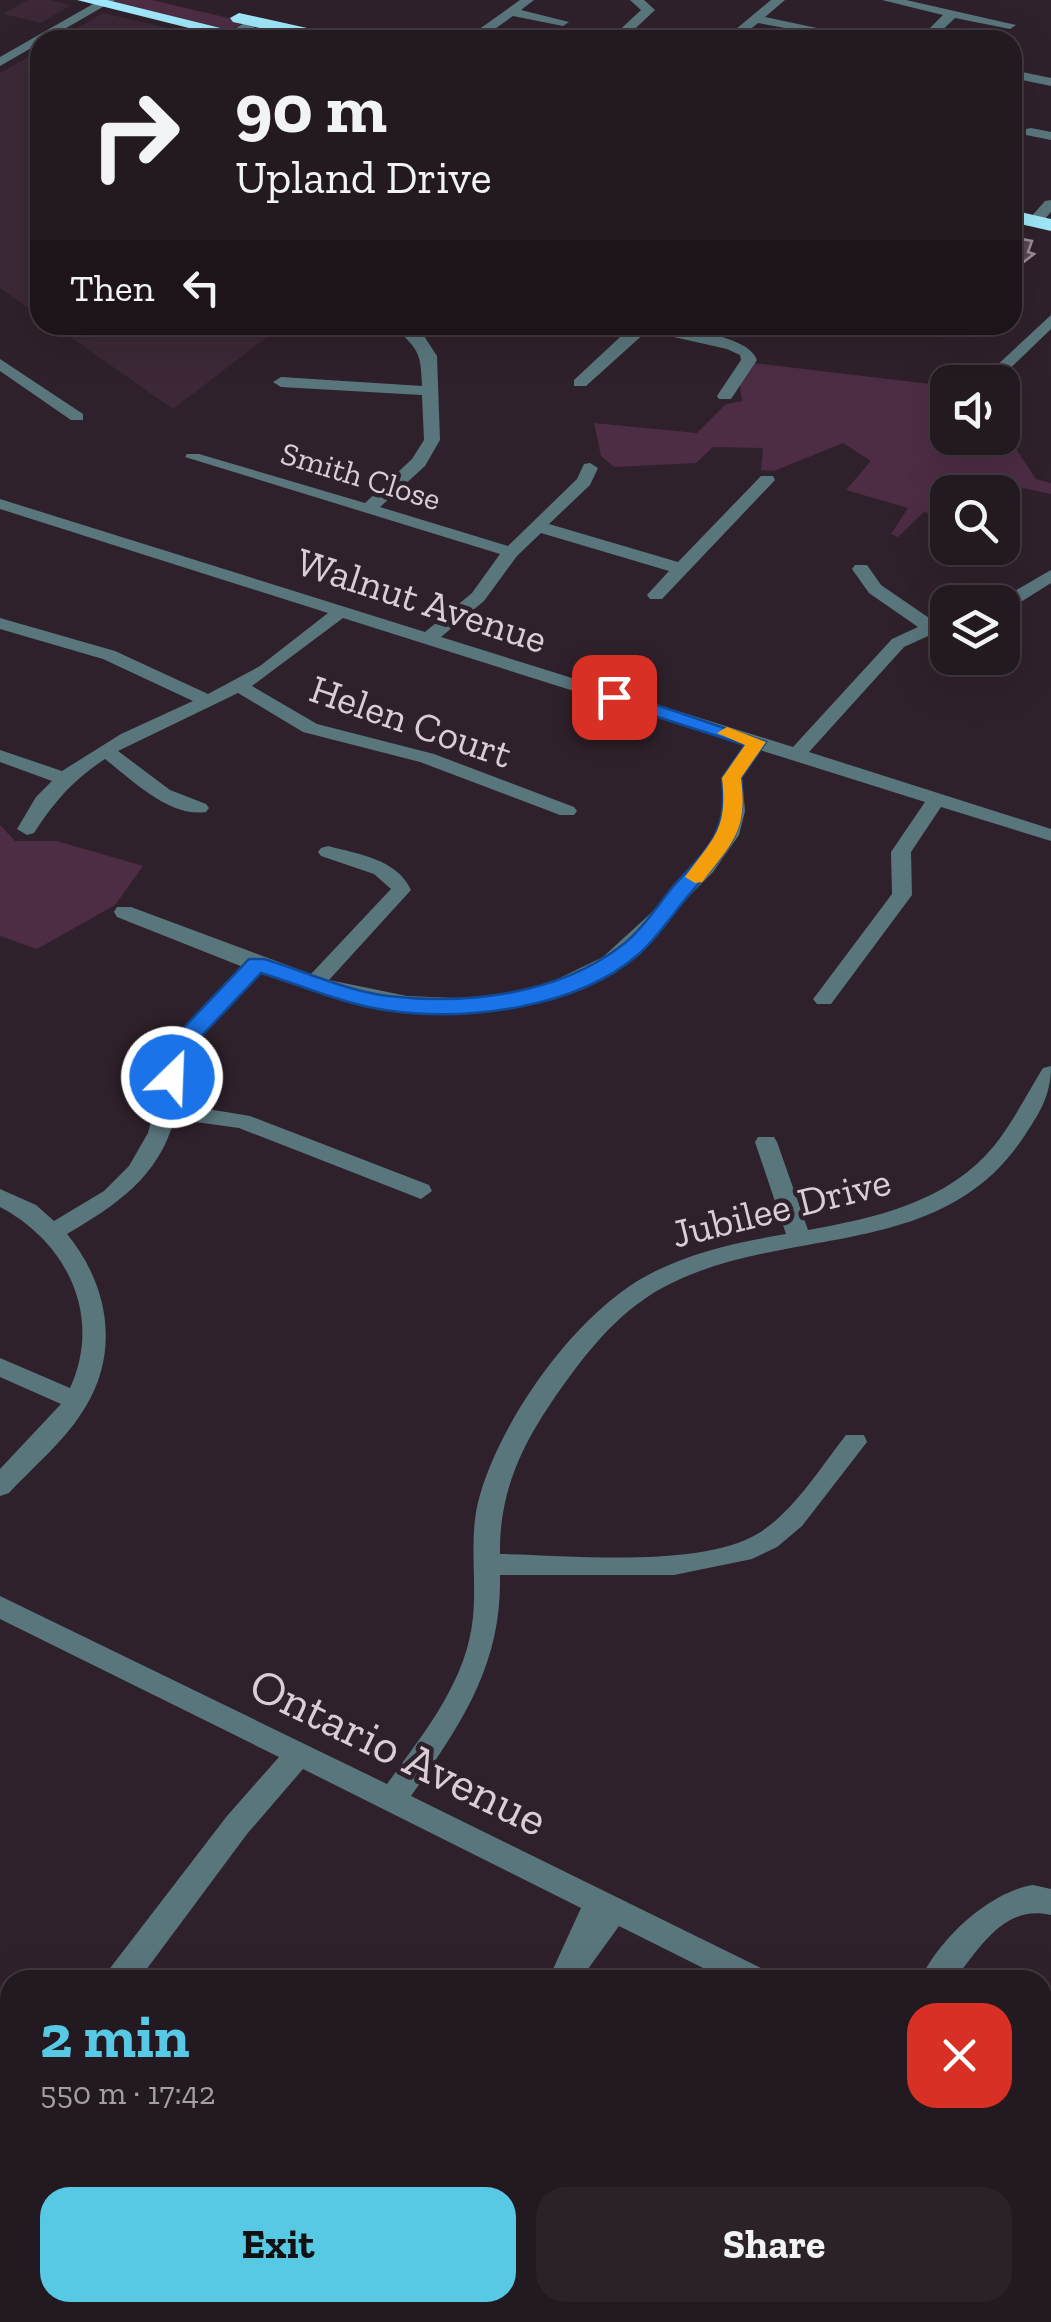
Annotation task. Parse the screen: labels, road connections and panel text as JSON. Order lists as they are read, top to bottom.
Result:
{
  "streets": {
    "street": [
      "Smith Close",
      "Walnut Avenue",
      "Helen Court",
      "Jubilee Drive",
      "Ontario Avenue"
    ]
  },
  "crossings": [
    ["Jubilee Drive", "Ontario Avenue"]
  ],
  "page": {
    "turn": ["90 m", "Upland Drive"],
    "then": "Then",
    "heading": ["2 min", "550 m · 17:42"],
    "buttons": ["Exit", "Share"]
  }
}
